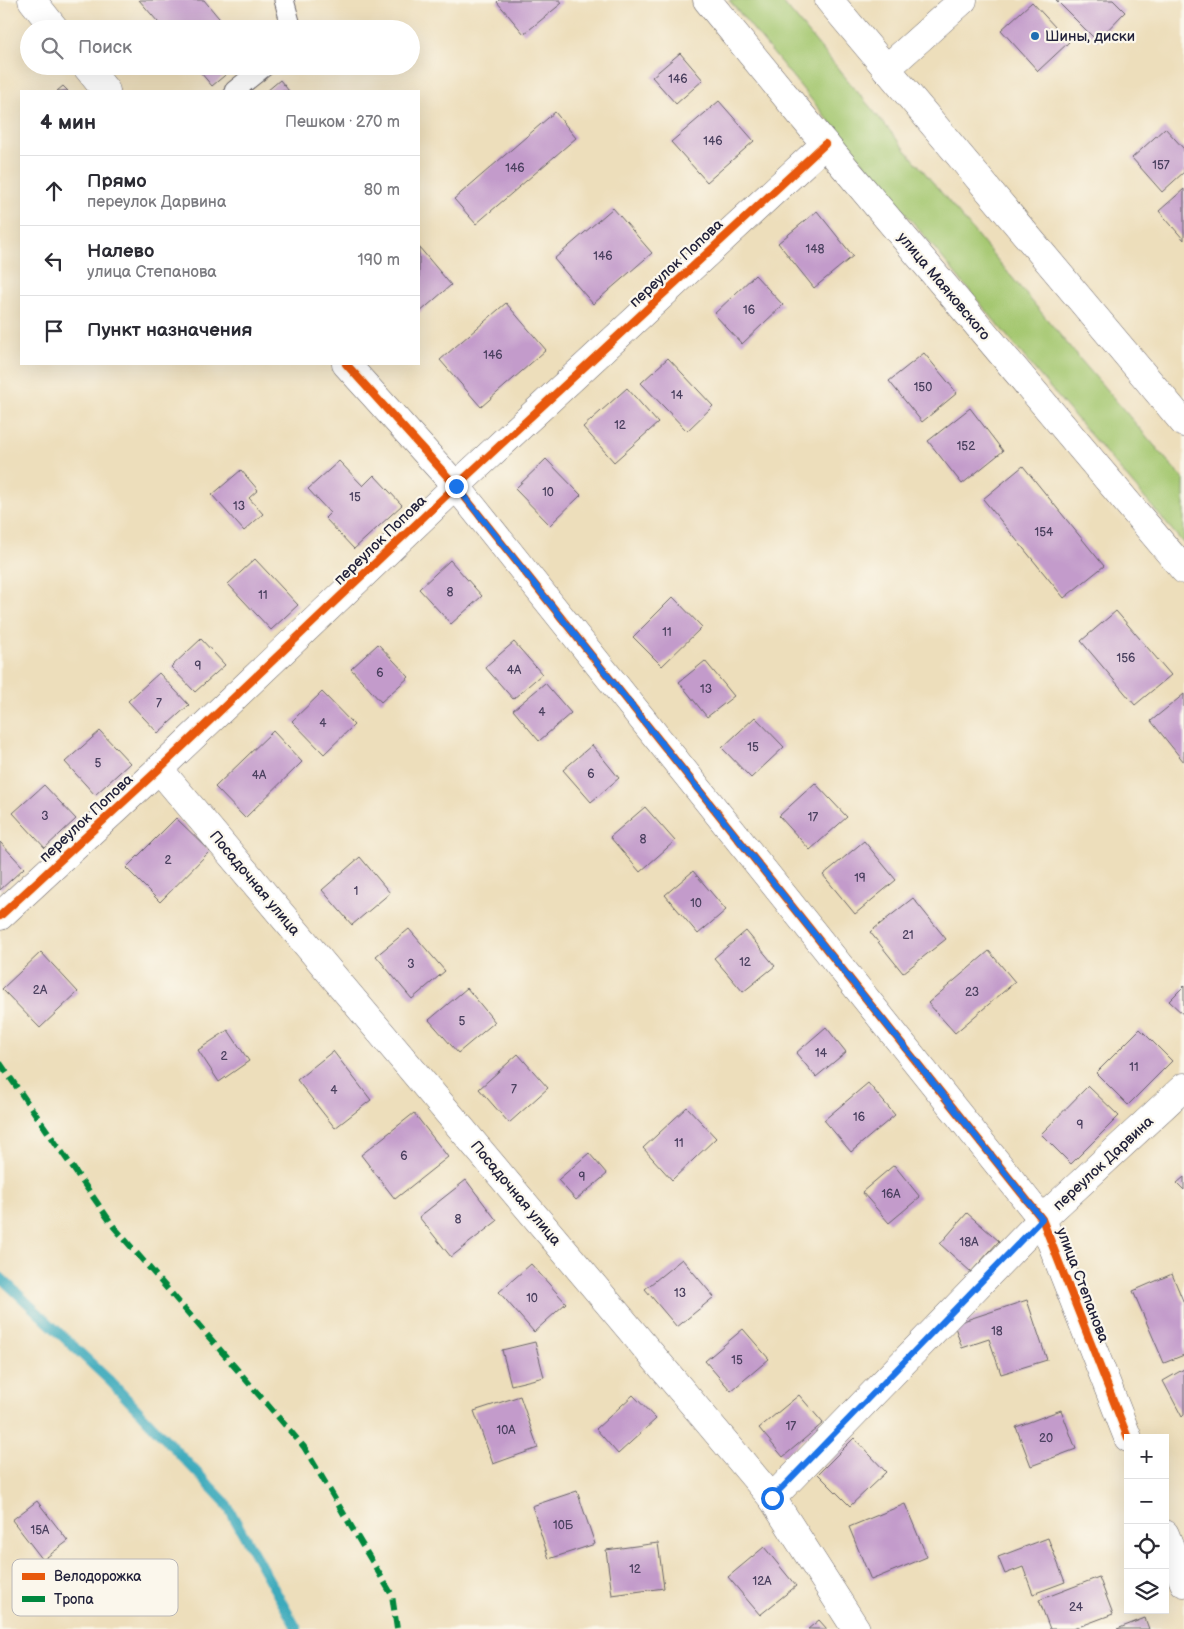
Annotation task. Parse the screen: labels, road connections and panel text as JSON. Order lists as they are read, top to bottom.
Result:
{
  "streets": {
    "street": [
      "переулок Попова",
      "улица Маяковского",
      "Посадочная улица",
      "переулок Дарвина",
      "улица Степанова"
    ]
  },
  "crossings": [
    ["переулок Попова", "улица Маяковского"],
    ["переулок Попова", "Посадочная улица"],
    ["переулок Попова", "улица Степанова"],
    ["Посадочная улица", "переулок Дарвина"],
    ["переулок Дарвина", "улица Степанова"]
  ],
  "places": ["Шины, диски"],
  "house_numbers": [
    "146",
    "146",
    "157",
    "146",
    "148",
    "146",
    "16",
    "146",
    "150",
    "14",
    "12",
    "152",
    "10",
    "15",
    "13",
    "154",
    "8",
    "11",
    "11",
    "156",
    "9",
    "4А",
    "6",
    "13",
    "7",
    "4",
    "4",
    "15",
    "5",
    "6",
    "4А",
    "3",
    "17",
    "8",
    "2",
    "19",
    "1",
    "10",
    "21",
    "12",
    "3",
    "2А",
    "23",
    "5",
    "14",
    "2",
    "11",
    "7",
    "4",
    "16",
    "9",
    "11",
    "6",
    "9",
    "16А",
    "8",
    "18А",
    "13",
    "10",
    "18",
    "15",
    "17",
    "10А",
    "20",
    "10Б",
    "15А",
    "12",
    "12А",
    "24"
  ],
  "legend": ["Велодорожка", "Тропа"],
  "page": {
    "search": "Поиск",
    "heading": ["4 мин", "Пешком · 270 m"],
    "list": [
      ["Прямо", "переулок Дарвина", "80 m"],
      ["Налево", "улица Степанова", "190 m"],
      "Пункт назначения"
    ],
    "map_buttons": ["+", "−"]
  }
}
